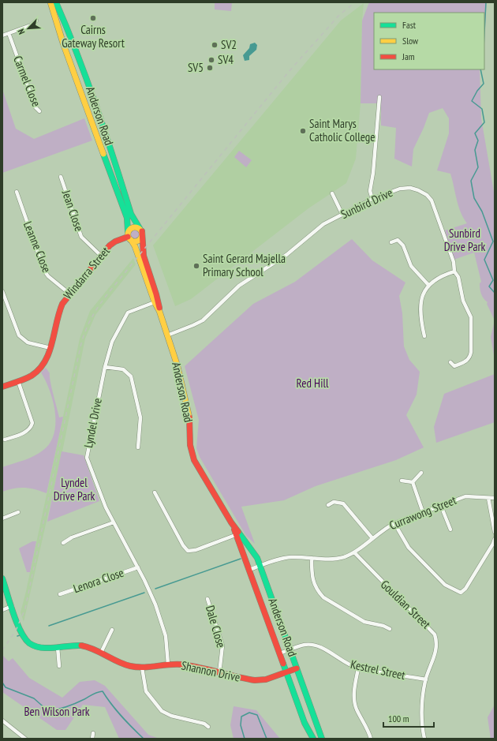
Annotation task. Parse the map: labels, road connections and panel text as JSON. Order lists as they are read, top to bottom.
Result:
{
  "streets": {
    "street": [
      "Carmel Close",
      "Anderson Road",
      "Sunbird Drive",
      "Jean Close",
      "Leanne Close",
      "Windarra Street",
      "Lyndel Drive",
      "Currawong Street",
      "Lenora Close",
      "Gouldian Street",
      "Dale Close",
      "Kestrel Street",
      "Shannon Drive"
    ]
  },
  "crossings": [
    ["Anderson Road", "Sunbird Drive"],
    ["Anderson Road", "Windarra Street"],
    ["Anderson Road", "Lyndel Drive"],
    ["Anderson Road", "Currawong Street"],
    ["Anderson Road", "Kestrel Street"],
    ["Anderson Road", "Shannon Drive"],
    ["Jean Close", "Windarra Street"],
    ["Leanne Close", "Windarra Street"],
    ["Lyndel Drive", "Lenora Close"],
    ["Lyndel Drive", "Shannon Drive"],
    ["Currawong Street", "Gouldian Street"],
    ["Gouldian Street", "Kestrel Street"],
    ["Dale Close", "Shannon Drive"]
  ],
  "parks": [
    "Sunbird Drive Park",
    "Red Hill",
    "Lyndel Drive Park",
    "Ben Wilson Park"
  ],
  "places": [
    "Cairns Gateway Resort",
    "SV2",
    "SV4",
    "SV5",
    "Saint Marys Catholic College",
    "Saint Gerard Majella Primary School"
  ],
  "legend": ["Fast", "Slow", "Jam"],
  "scale_bar": "100 m",
  "north": "bottom left"
}
